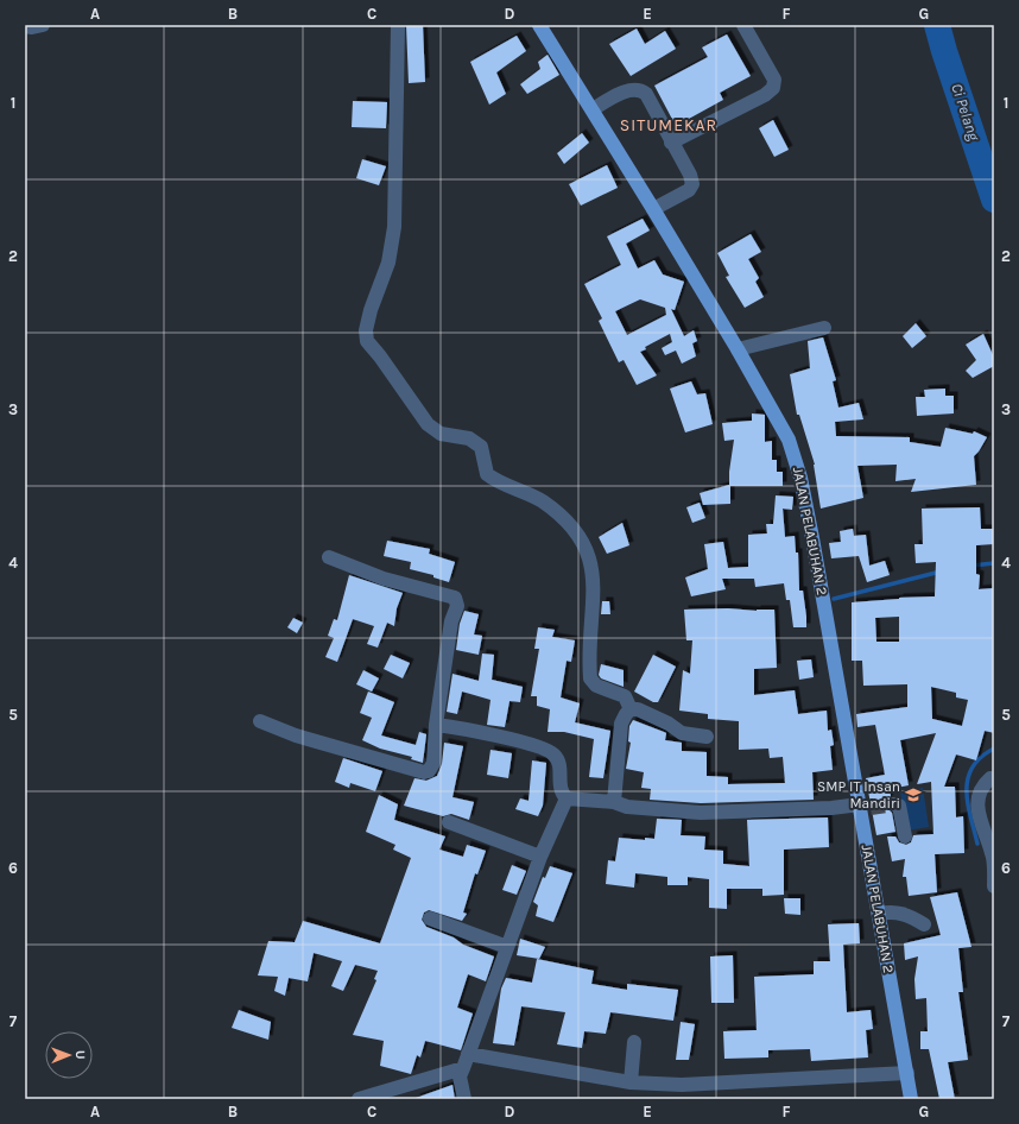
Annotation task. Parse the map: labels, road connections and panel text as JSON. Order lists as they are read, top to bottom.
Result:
{
  "streets": {
    "main road": ["JALAN PELABUHAN 2"]
  },
  "districts": ["SITUMEKAR"],
  "water": ["Ci Pelang"],
  "places": {
    "school or university": ["SMP IT Insan Mandiri"]
  },
  "north": "right",
  "grid": {
    "columns": [
      "A",
      "B",
      "C",
      "D",
      "E",
      "F",
      "G"
    ],
    "rows": [
      "1",
      "2",
      "3",
      "4",
      "5",
      "6",
      "7"
    ]
  }
}
